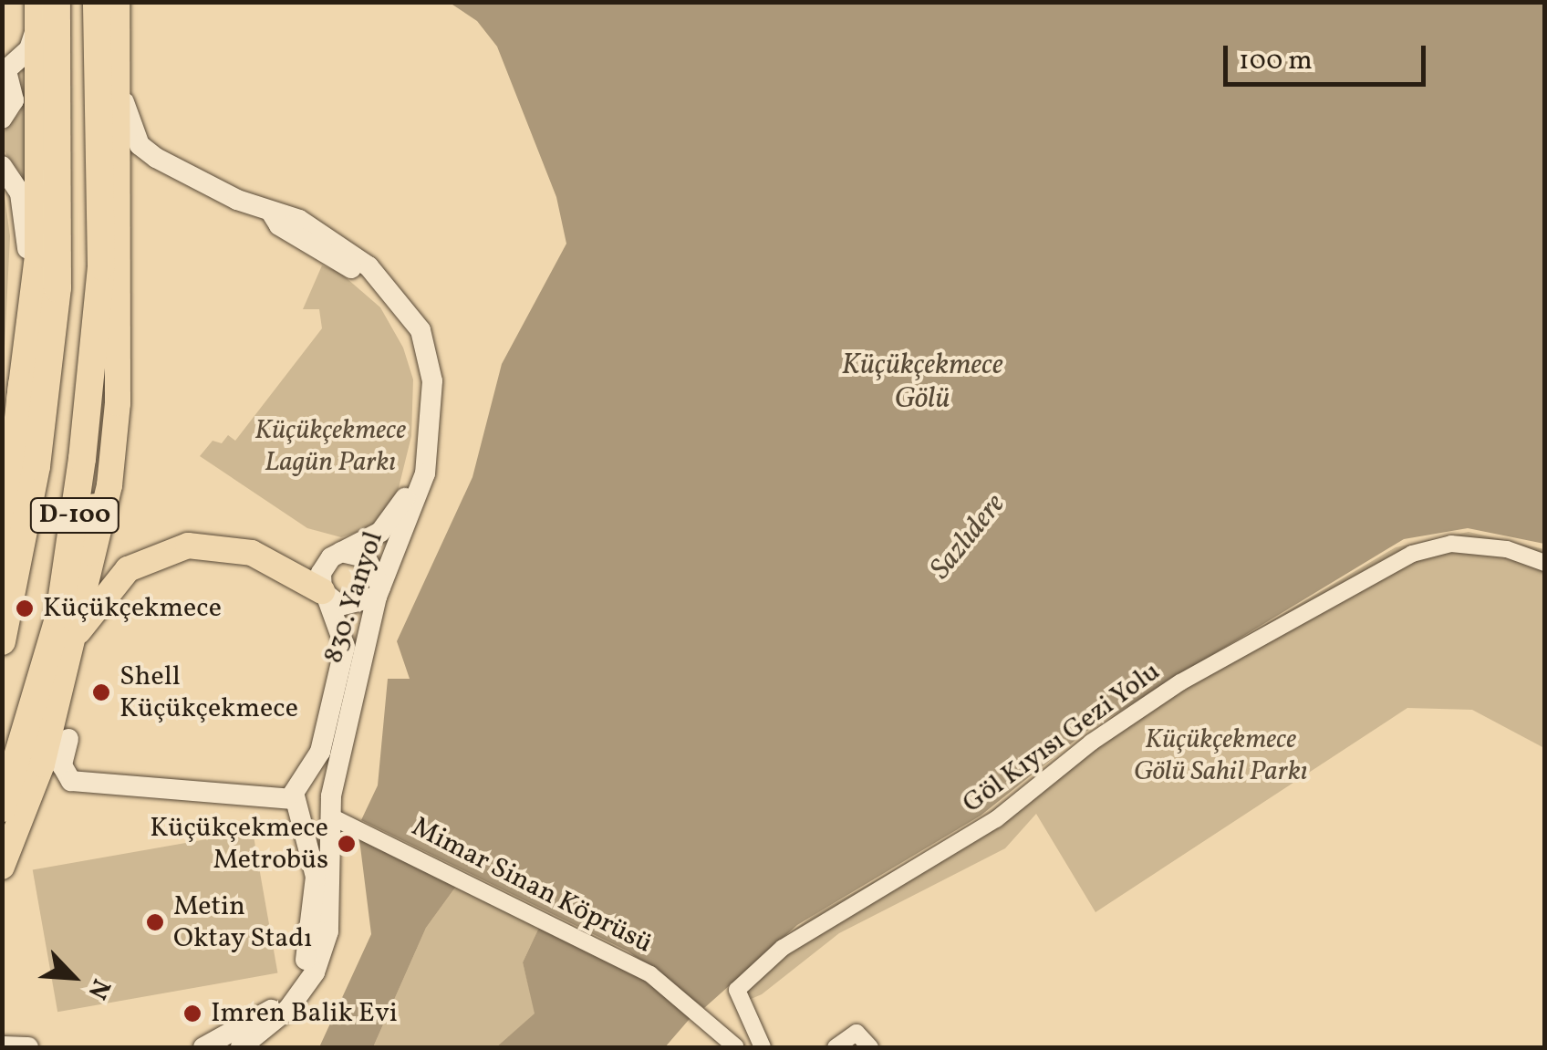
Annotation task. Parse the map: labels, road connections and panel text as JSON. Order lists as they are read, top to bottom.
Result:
{
  "streets": {
    "highway": ["D-100"],
    "main road": ["830. Yanyol"],
    "street": ["Göl Kıyısı Gezi Yolu", "Mimar Sinan Köprüsü"]
  },
  "crossings": [
    ["830. Yanyol", "Mimar Sinan Köprüsü"]
  ],
  "water": ["Küçükçekmece Gölü", "Sazlıdere"],
  "parks": ["Küçükçekmece Lagün Parkı", "Küçükçekmece Gölü Sahil Parkı"],
  "places": [
    "Küçükçekmece",
    "Shell Küçükçekmece",
    "Küçükçekmece Metrobüs",
    "Metin Oktay Stadı",
    "Imren Balik Evi"
  ],
  "scale_bar": "100 m",
  "north": "bottom right"
}
